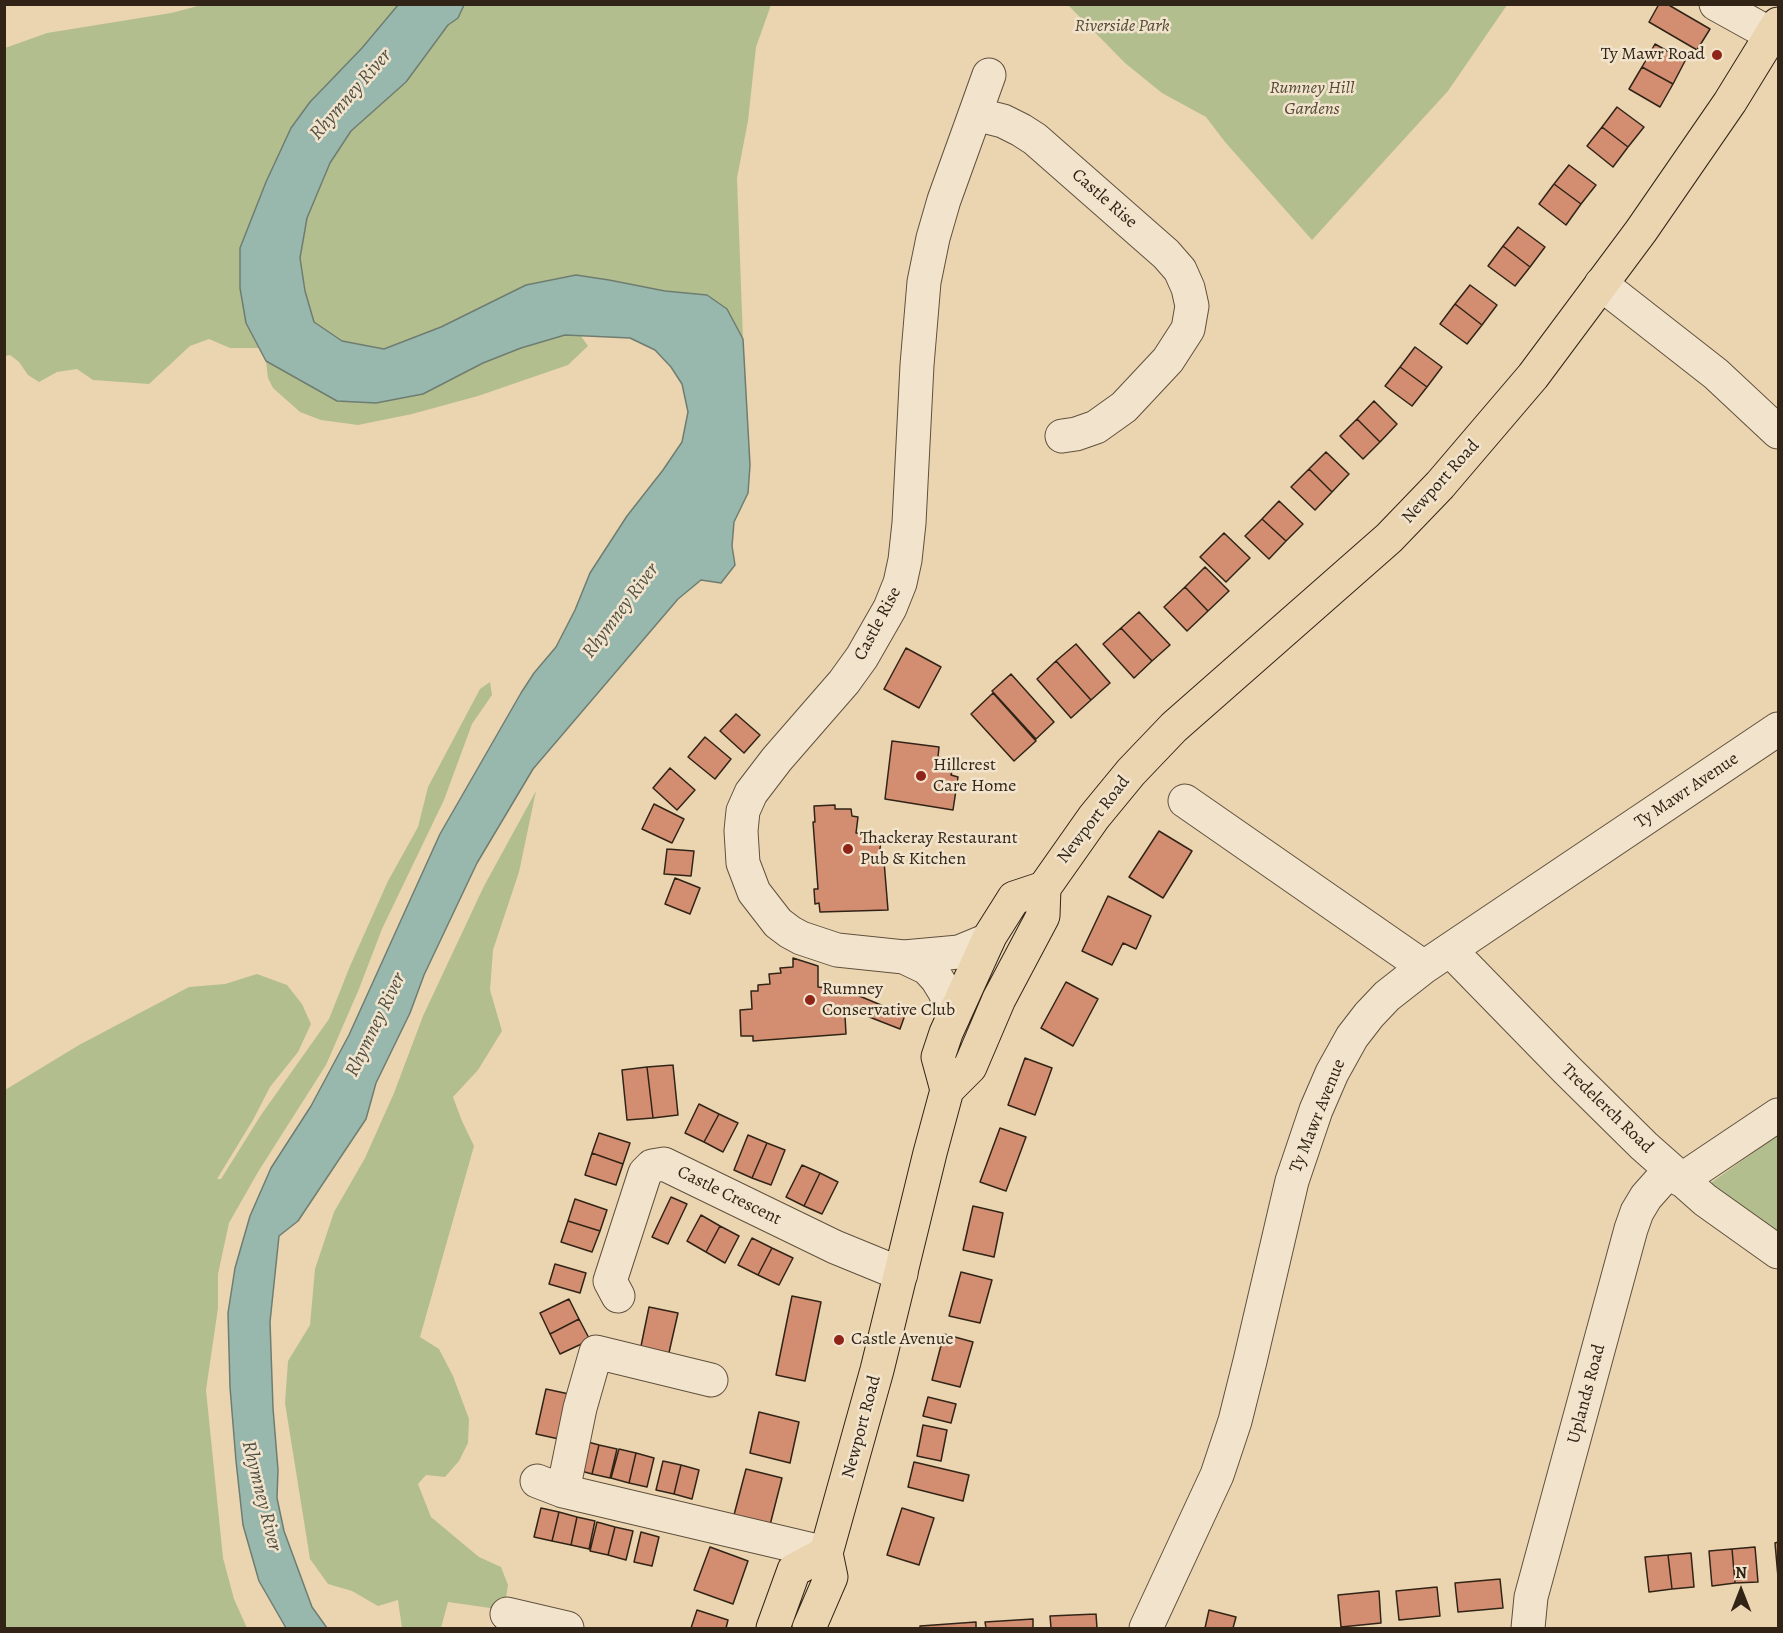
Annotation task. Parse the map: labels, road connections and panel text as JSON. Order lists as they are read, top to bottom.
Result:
{
  "streets": {
    "main road": ["Newport Road"],
    "street": [
      "Castle Rise",
      "Ty Mawr Avenue",
      "Tredelerch Road",
      "Castle Crescent",
      "Uplands Road"
    ]
  },
  "crossings": [
    ["Newport Road", "Castle Crescent"],
    ["Ty Mawr Avenue", "Tredelerch Road"],
    ["Tredelerch Road", "Uplands Road"]
  ],
  "water": ["Rhymney River"],
  "parks": ["Riverside Park", "Rumney Hill Gardens"],
  "places": [
    "Ty Mawr Road",
    "Hillcrest Care Home",
    "Thackeray Restaurant Pub & Kitchen",
    "Rumney Conservative Club",
    "Castle Avenue"
  ],
  "north": "top"
}
